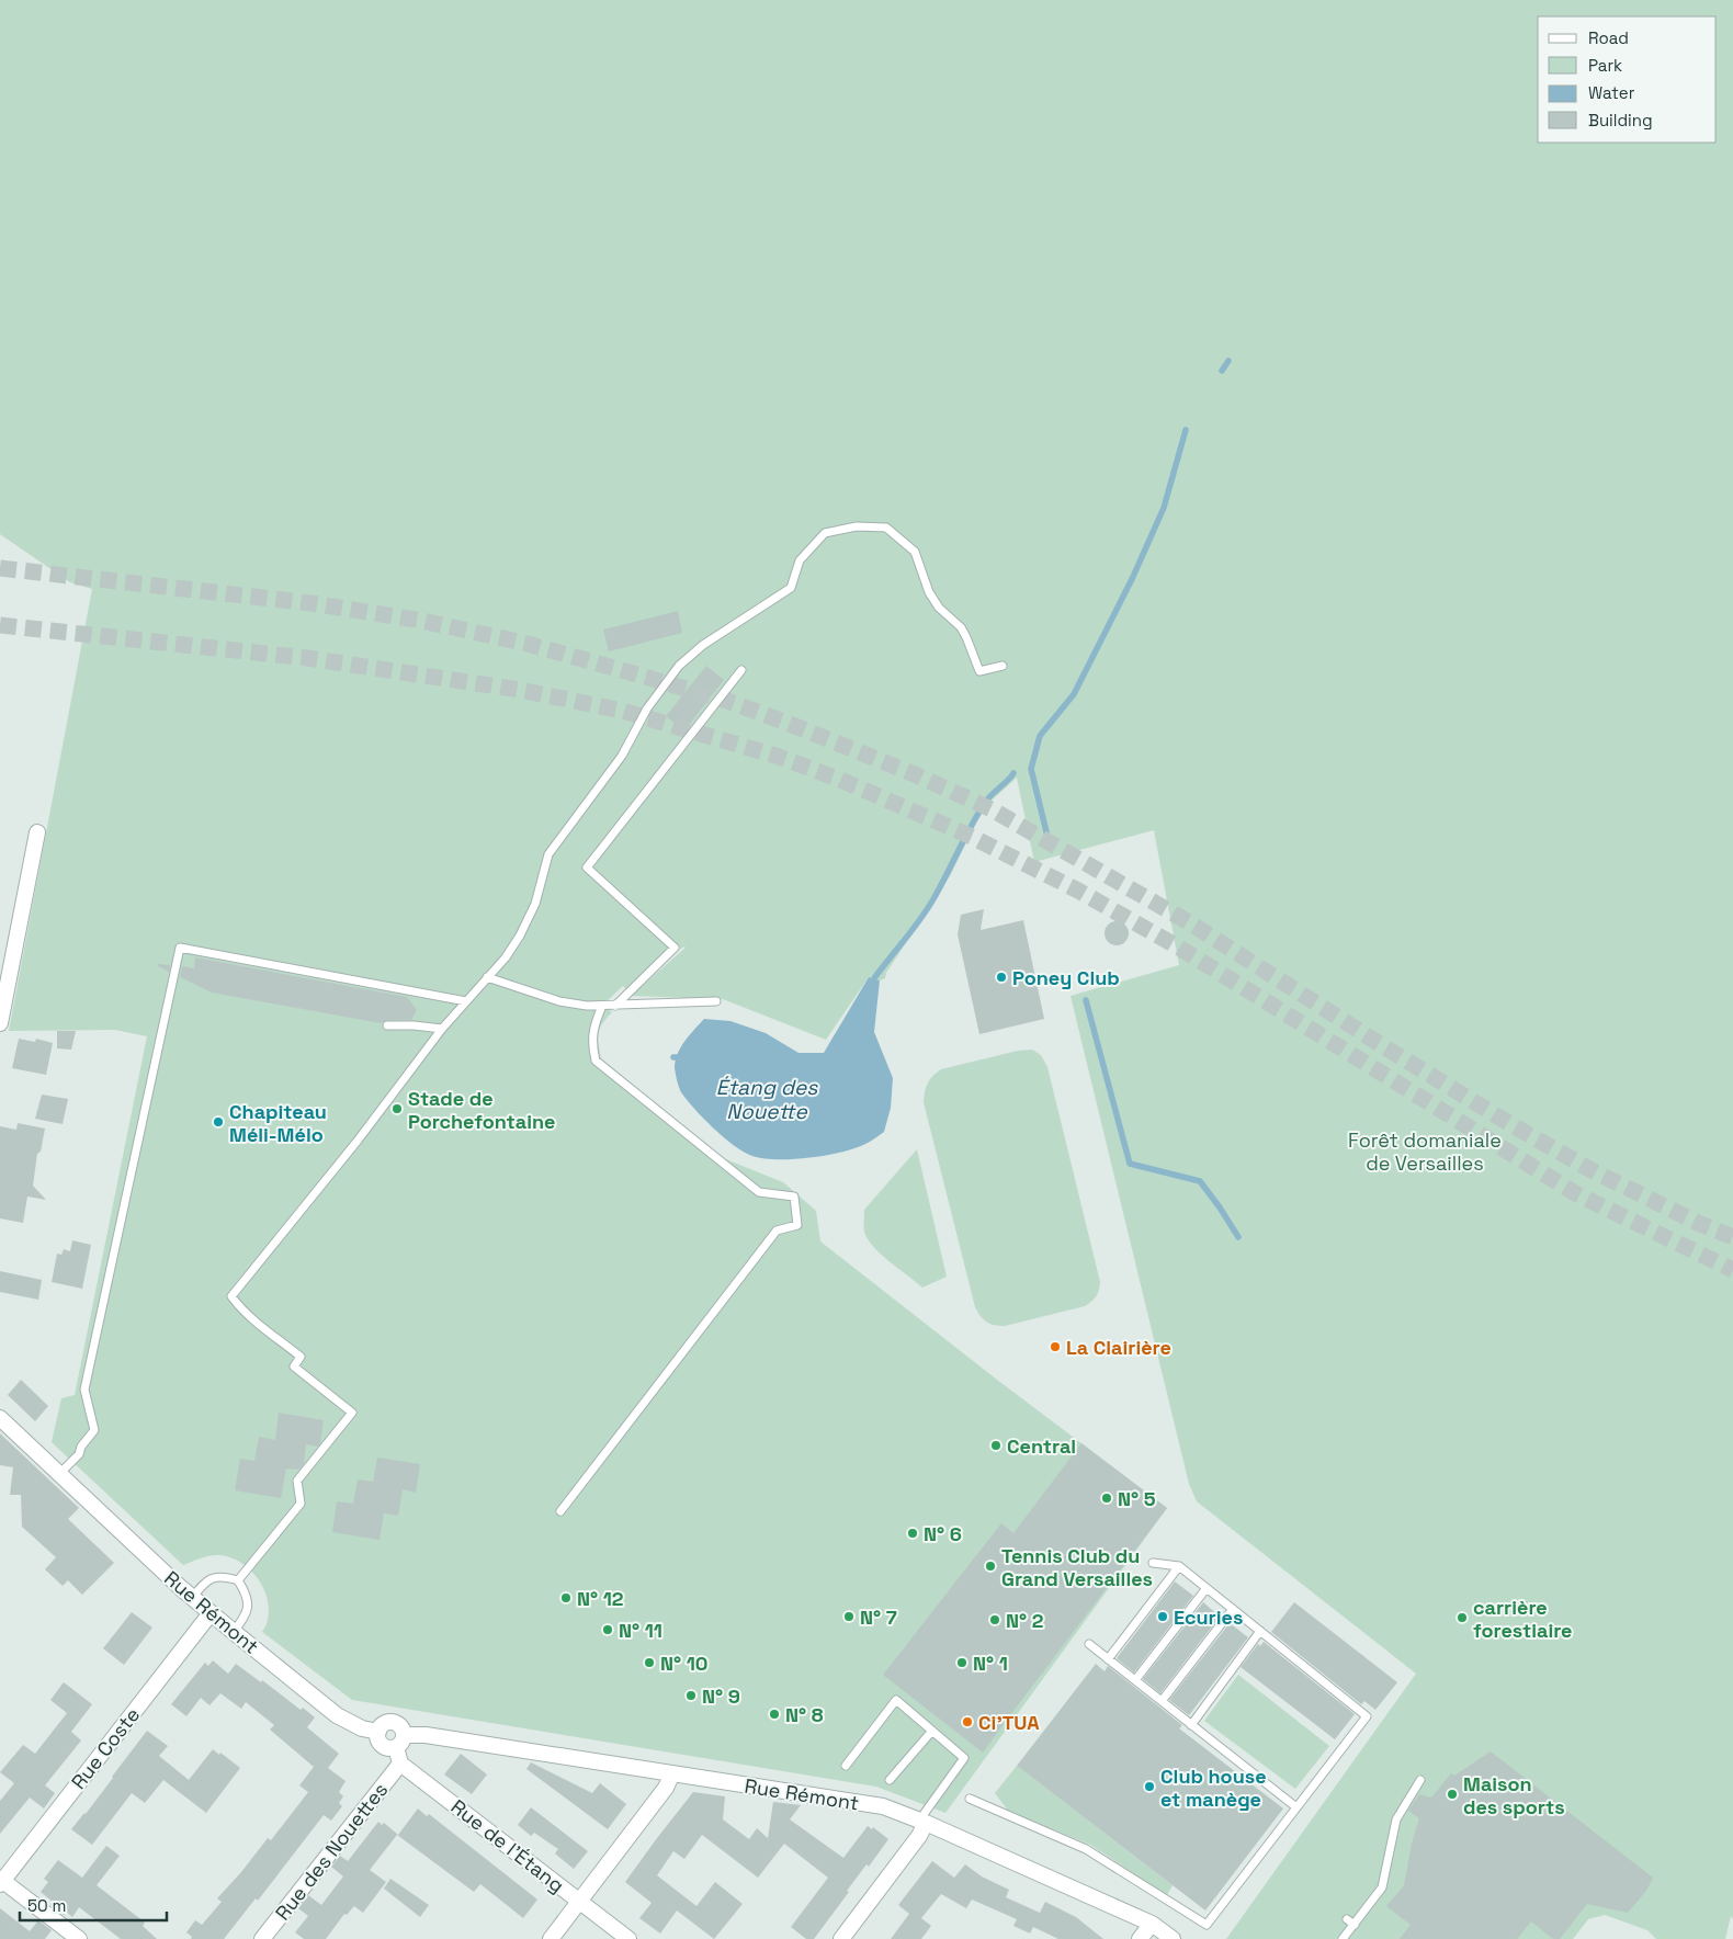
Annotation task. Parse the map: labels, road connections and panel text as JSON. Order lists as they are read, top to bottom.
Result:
{
  "streets": {
    "street": [
      "Rue Rémont",
      "Rue Coste",
      "Rue de l'Étang",
      "Rue des Nouettes"
    ]
  },
  "crossings": [
    ["Rue Rémont", "Rue Coste"],
    ["Rue de l'Étang", "Rue des Nouettes"]
  ],
  "water": ["Étang des Nouette"],
  "parks": ["Forêt domaniale de Versailles"],
  "places": [
    "Poney Club",
    "Stade de Porchefontaine",
    "Chapiteau Méli-Mélo",
    "La Clairière",
    "Central",
    "N° 5",
    "N° 6",
    "Tennis Club du Grand Versailles",
    "N° 12",
    "N° 7",
    "Ecuries",
    "carrière forestiaire",
    "N° 2",
    "N° 11",
    "N° 10",
    "N° 1",
    "N° 9",
    "N° 8",
    "Ci'TUA",
    "Club house et manège",
    "Maison des sports"
  ],
  "legend": [
    "Road",
    "Park",
    "Water",
    "Building"
  ],
  "scale_bar": "50 m"
}
